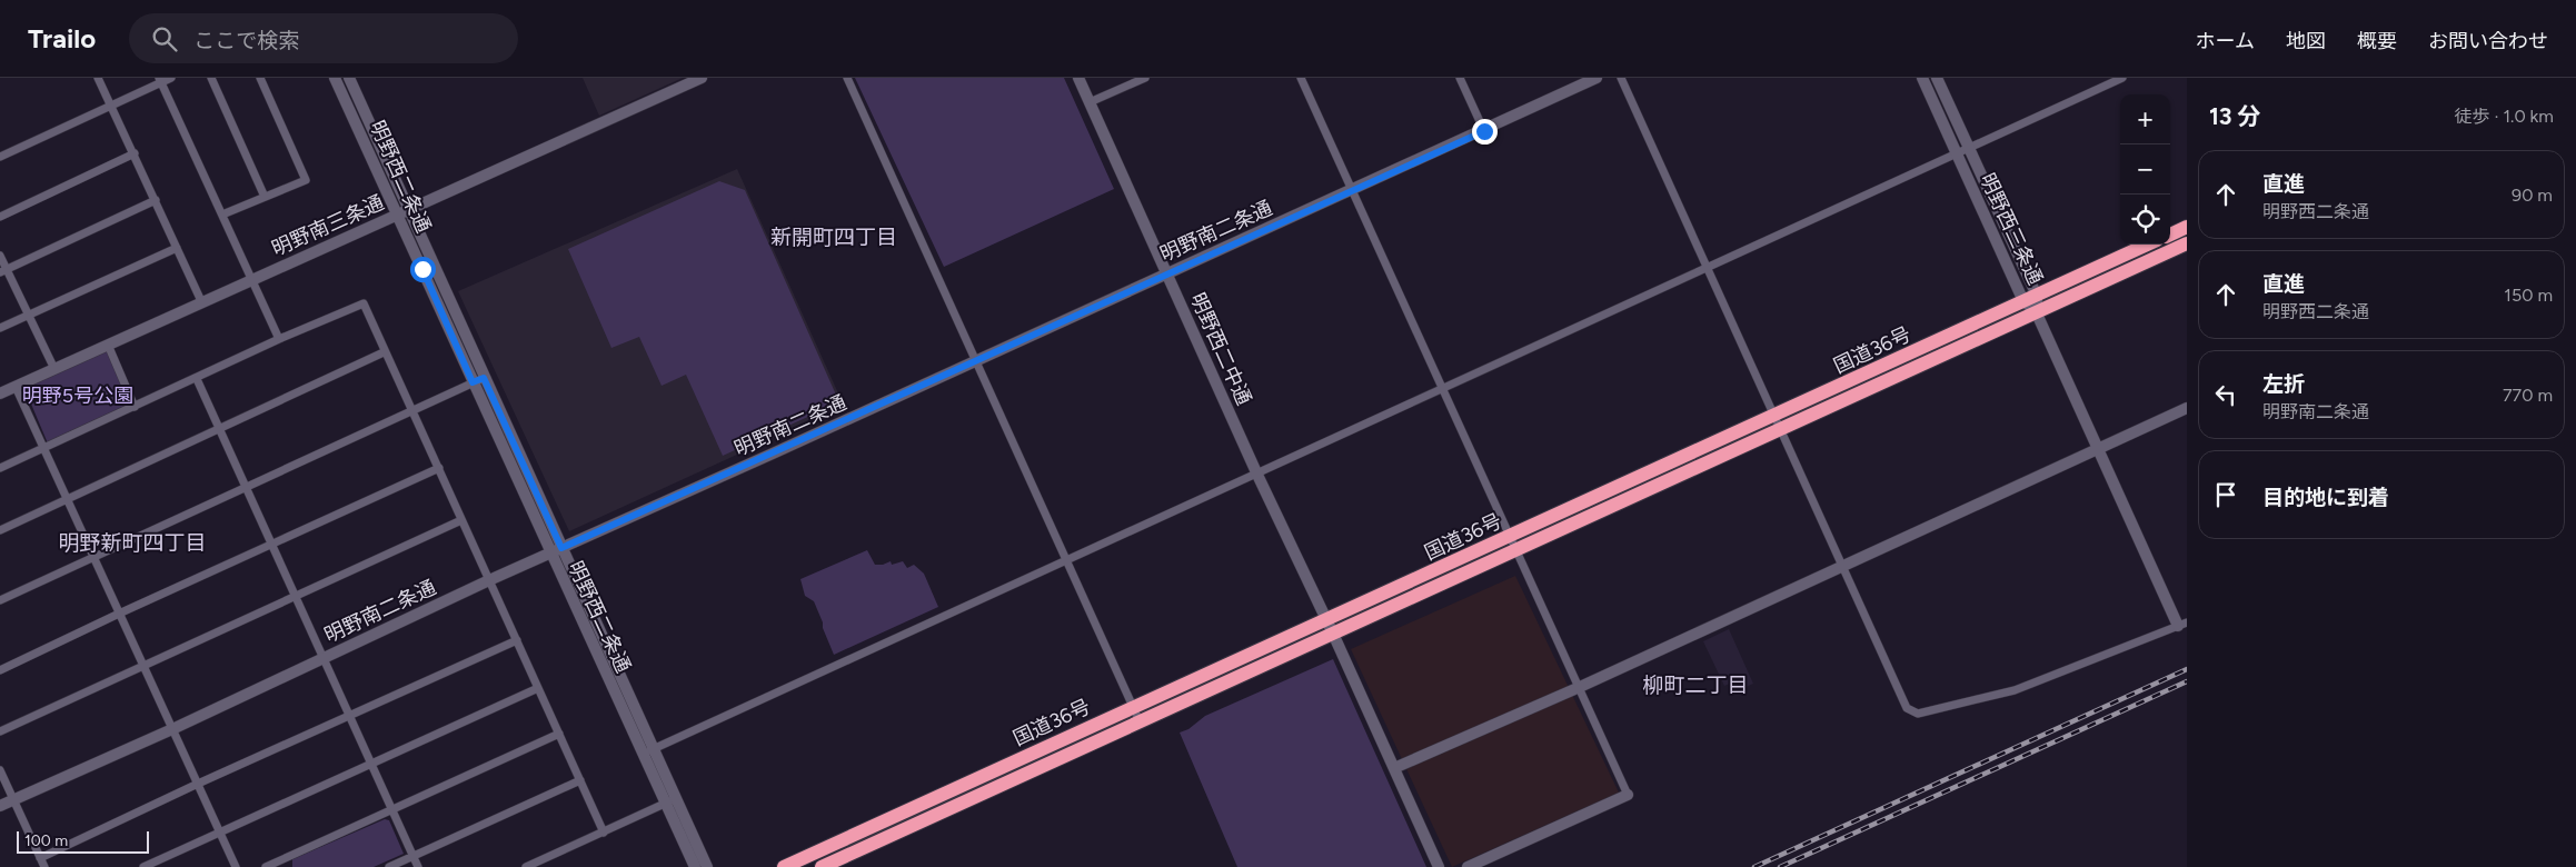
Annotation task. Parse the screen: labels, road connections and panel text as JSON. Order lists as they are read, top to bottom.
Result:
{
  "streets": {
    "highway": ["国道36号"],
    "street": [
      "明野西二条通",
      "明野南三条通",
      "明野西三条通",
      "明野南二条通",
      "明野西二中通"
    ]
  },
  "crossings": [
    ["明野西二条通", "明野南三条通"],
    ["明野西二条通", "明野南二条通"],
    ["明野西三条通", "国道36号"],
    ["明野南二条通", "明野西二中通"],
    ["明野西二中通", "国道36号"]
  ],
  "districts": ["新開町四丁目", "明野新町四丁目", "柳町二丁目"],
  "parks": ["明野5号公園"],
  "scale_bar": "100 m",
  "page": {
    "header": "Trailo",
    "search": "ここで検索",
    "nav": [
      "ホーム",
      "地図",
      "概要",
      "お問い合わせ"
    ],
    "heading": ["13 分", "徒歩 · 1.0 km"],
    "map_buttons": ["+", "−"],
    "list": [
      ["直進", "明野西二条通", "90 m"],
      ["直進", "明野西二条通", "150 m"],
      ["左折", "明野南二条通", "770 m"],
      "目的地に到着"
    ],
    "scale": "100 m"
  }
}
